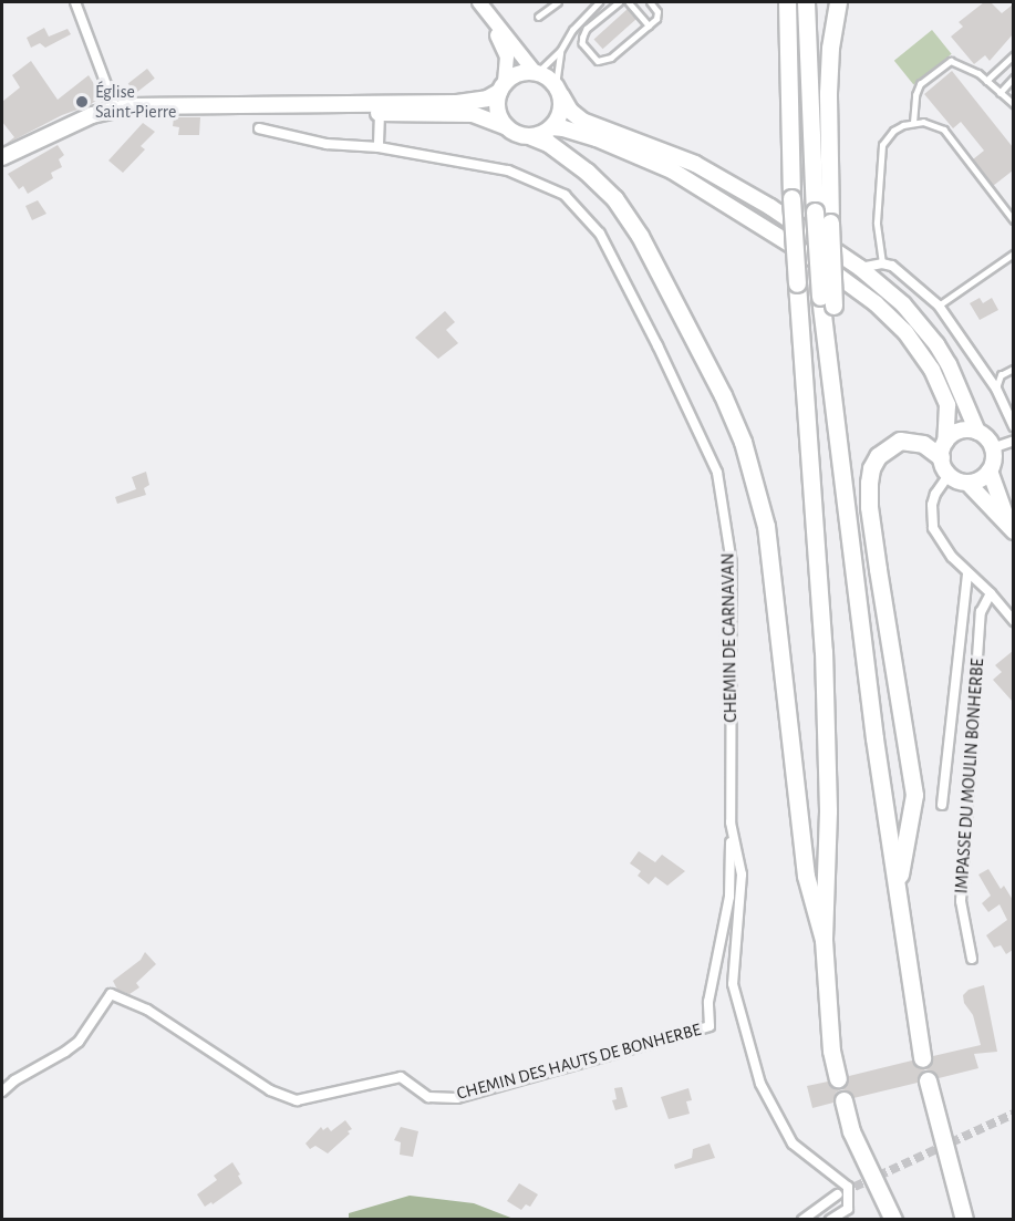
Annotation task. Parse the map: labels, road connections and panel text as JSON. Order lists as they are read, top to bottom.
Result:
{
  "streets": {
    "street": ["CHEMIN DE CARNAVAN", "IMPASSE DU MOULIN BONHERBE", "CHEMIN DES HAUTS DE BONHERBE"]
  },
  "crossings": [
    ["CHEMIN DE CARNAVAN", "CHEMIN DES HAUTS DE BONHERBE"]
  ],
  "places": ["Église Saint-Pierre"]
}
